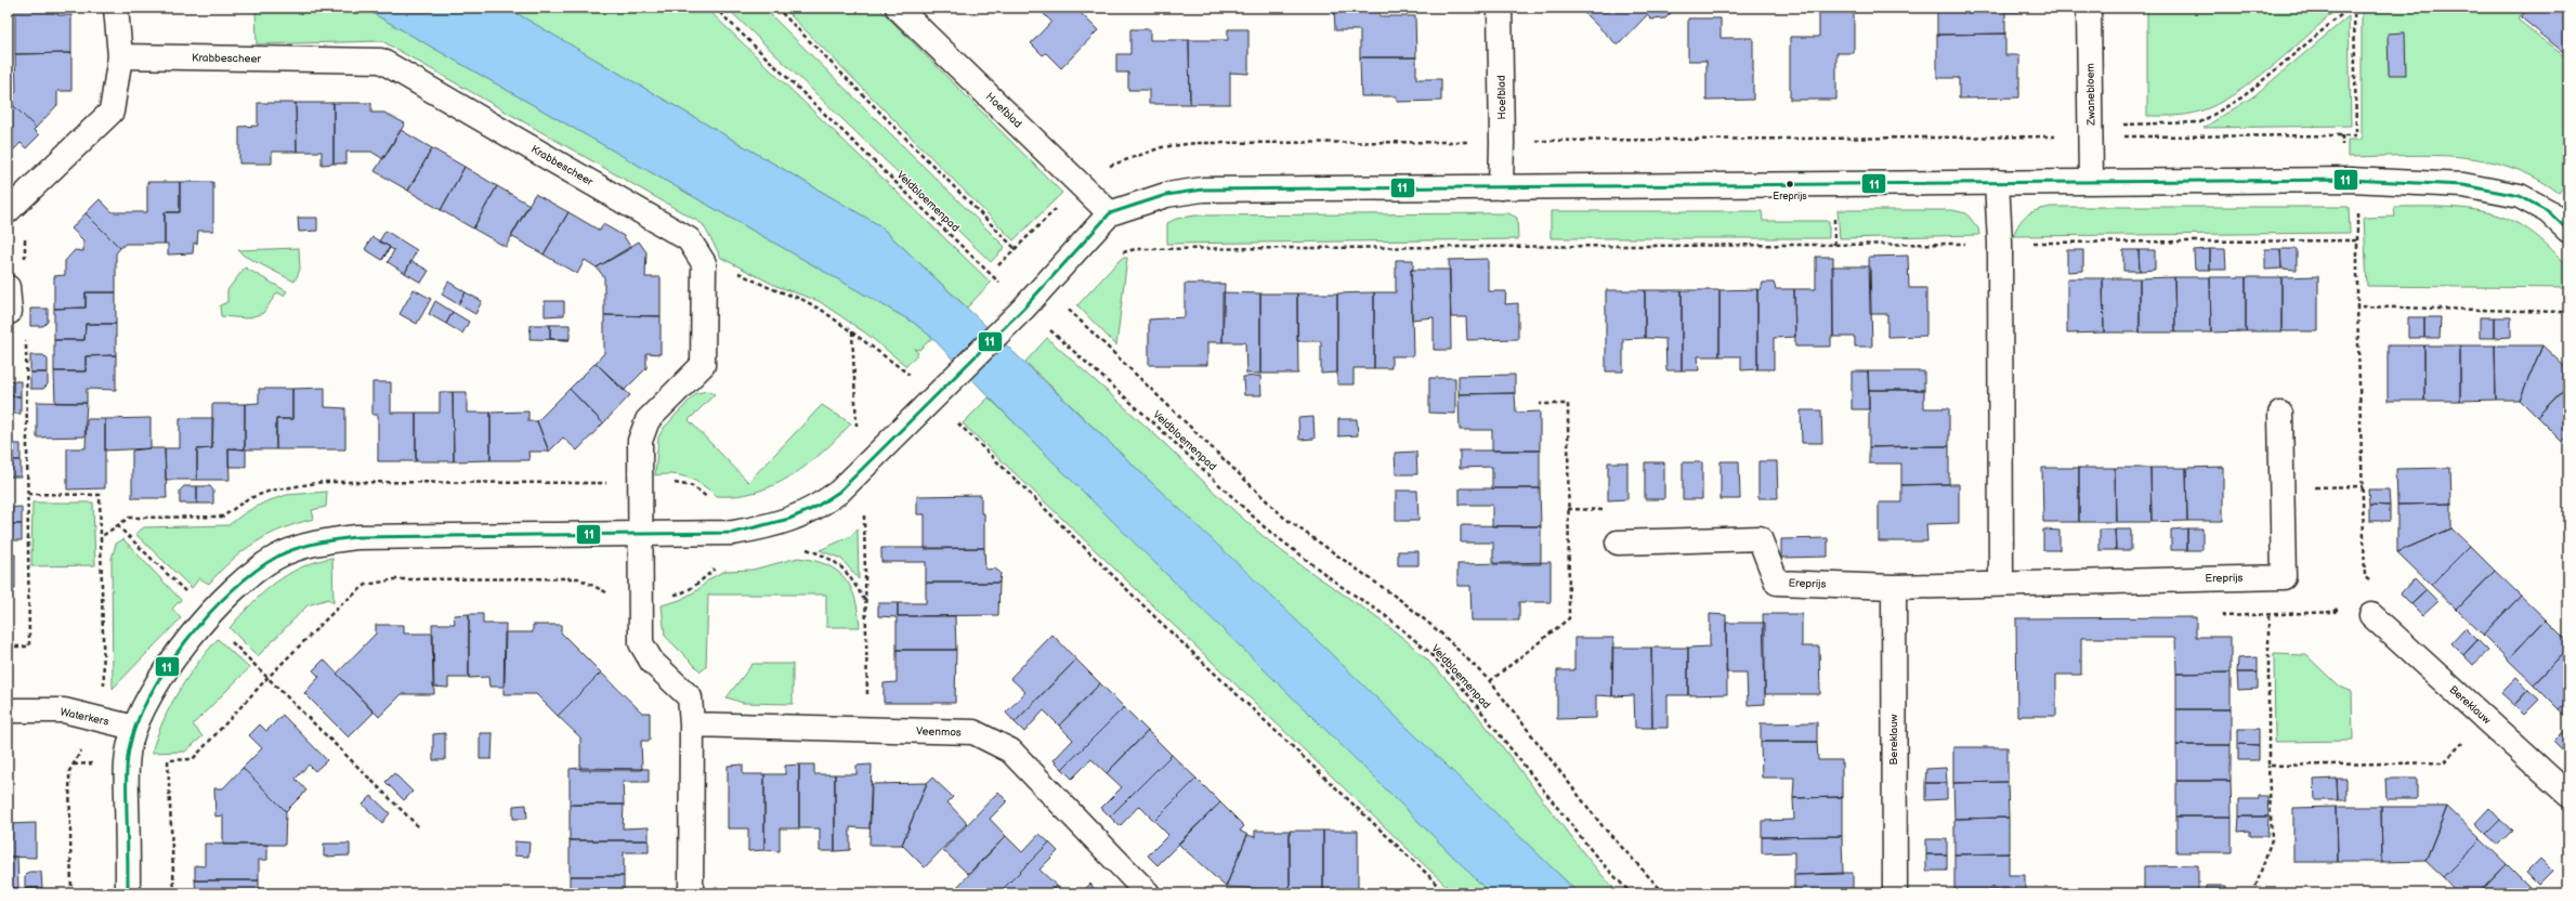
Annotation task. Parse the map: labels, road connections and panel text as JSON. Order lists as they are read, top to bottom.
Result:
{
  "streets": {
    "street": [
      "Krabbescheer",
      "Zwanebloem",
      "Hoefblad",
      "Ereprijs",
      "Bereklauw",
      "Waterkers",
      "Veenmos"
    ],
    "path": ["Veldbloemenpad"]
  },
  "crossings": [
    ["Ereprijs", "Bereklauw"]
  ],
  "places": ["Ereprijs"],
  "lines": ["transit line 11"]
}
